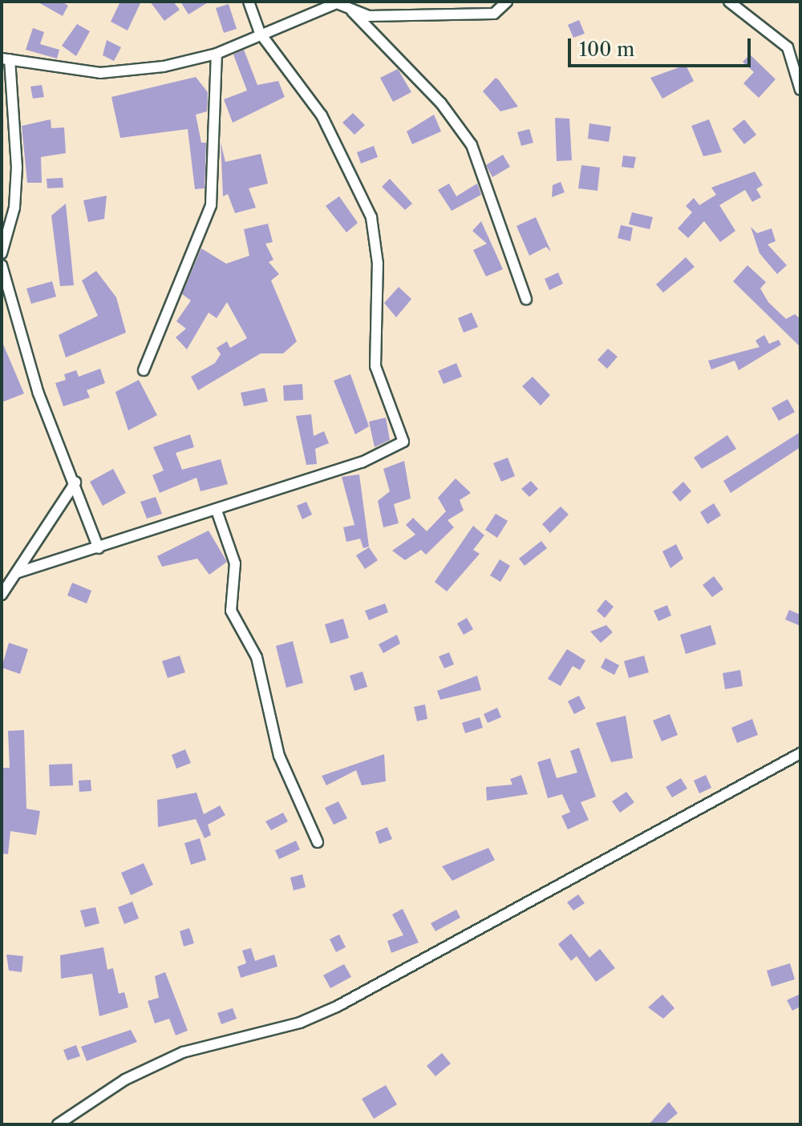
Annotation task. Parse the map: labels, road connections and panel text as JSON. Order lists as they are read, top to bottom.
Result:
{
  "scale_bar": "100 m"
}
